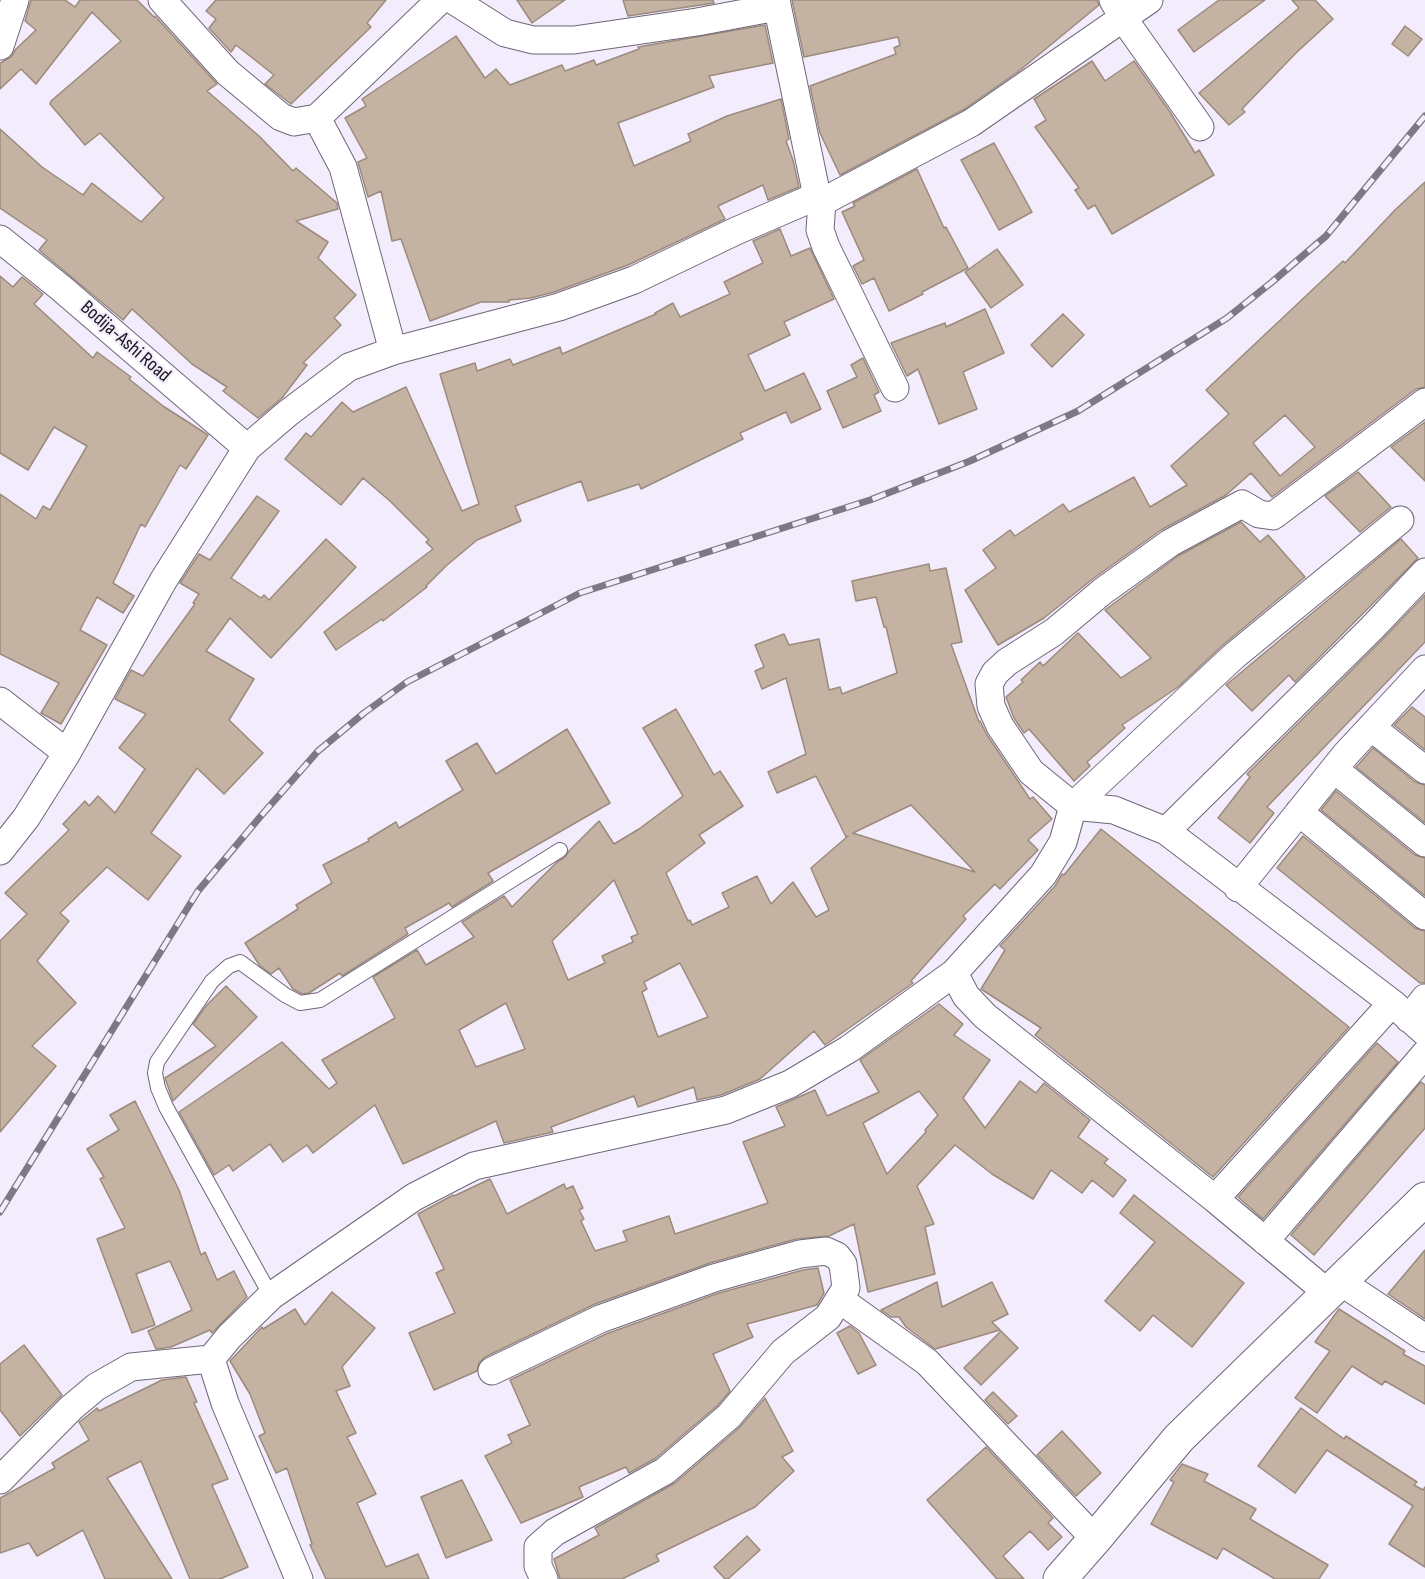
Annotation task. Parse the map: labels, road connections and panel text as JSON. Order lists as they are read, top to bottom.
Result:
{
  "streets": {
    "street": ["Bodija-Ashi Road"]
  }
}
